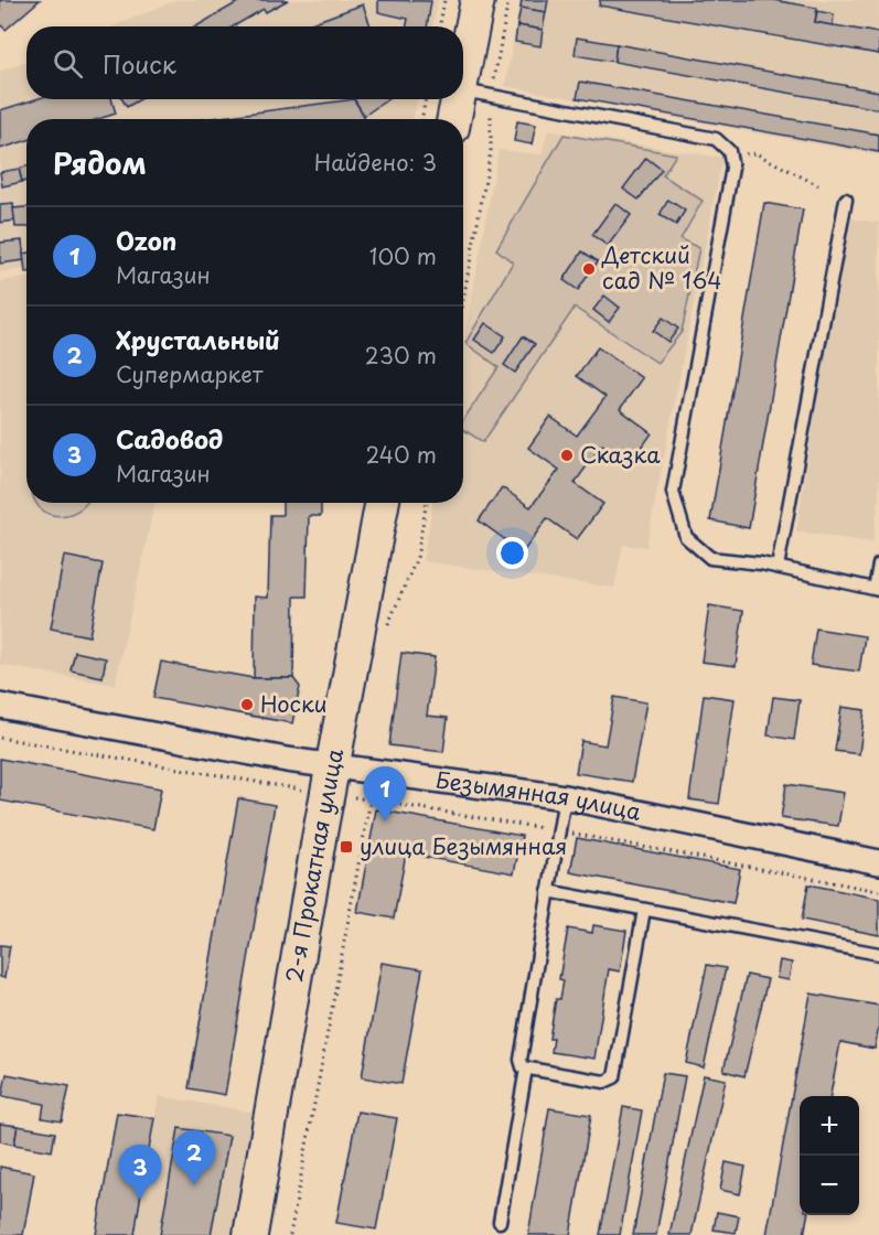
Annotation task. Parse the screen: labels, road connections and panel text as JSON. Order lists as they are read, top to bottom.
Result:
{
  "streets": {
    "street": ["Безымянная улица", "2-я Прокатная улица"]
  },
  "crossings": [
    ["Безымянная улица", "2-я Прокатная улица"]
  ],
  "places": {
    "other": ["Детский сад № 164", "Сказка", "Носки"],
    "transit": ["улица Безымянная"]
  },
  "page": {
    "search": "Поиск",
    "heading": ["Рядом", "Найдено: 3"],
    "list": [
      {
        "mark": "1",
        "name": "Ozon",
        "note": "Магазин",
        "value": "100 m"
      },
      {
        "mark": "2",
        "name": "Хрустальный",
        "note": "Супермаркет",
        "value": "230 m"
      },
      {
        "mark": "3",
        "name": "Садовод",
        "note": "Магазин",
        "value": "240 m"
      }
    ],
    "pins": ["1", "2", "3"],
    "map_buttons": ["+", "−"]
  }
}
